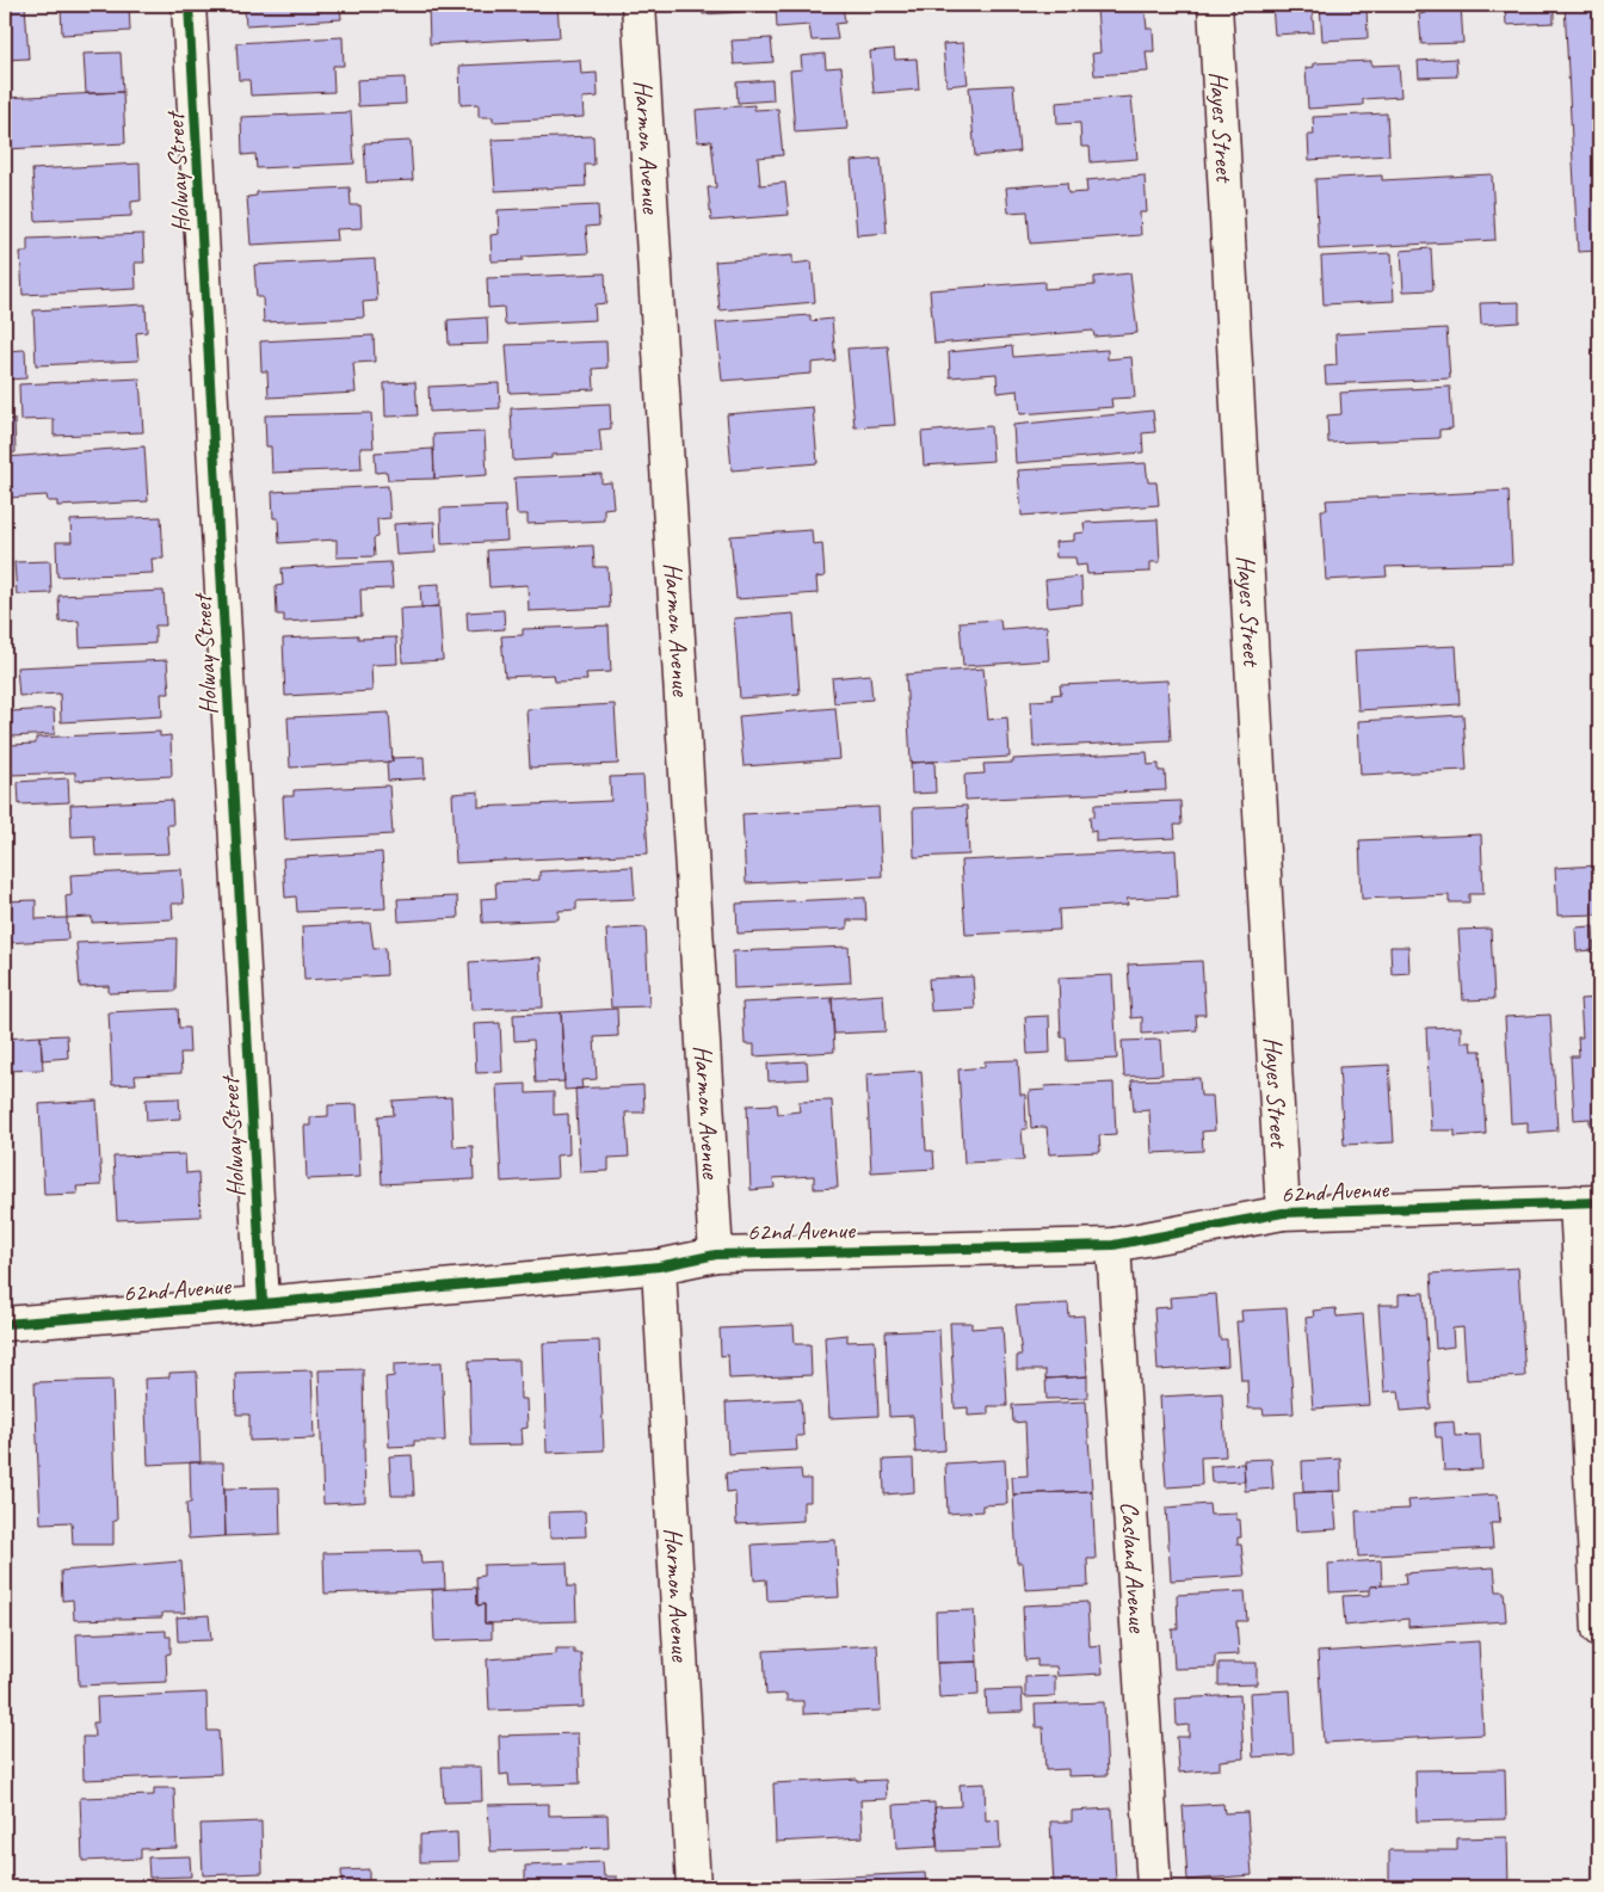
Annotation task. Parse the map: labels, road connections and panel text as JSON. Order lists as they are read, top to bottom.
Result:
{
  "streets": {
    "street": [
      "Hayes Street",
      "Harmon Avenue",
      "Holway Street",
      "62nd Avenue",
      "Casland Avenue"
    ]
  },
  "crossings": [
    ["Hayes Street", "62nd Avenue"],
    ["Harmon Avenue", "62nd Avenue"],
    ["Holway Street", "62nd Avenue"],
    ["62nd Avenue", "Casland Avenue"]
  ]
}
